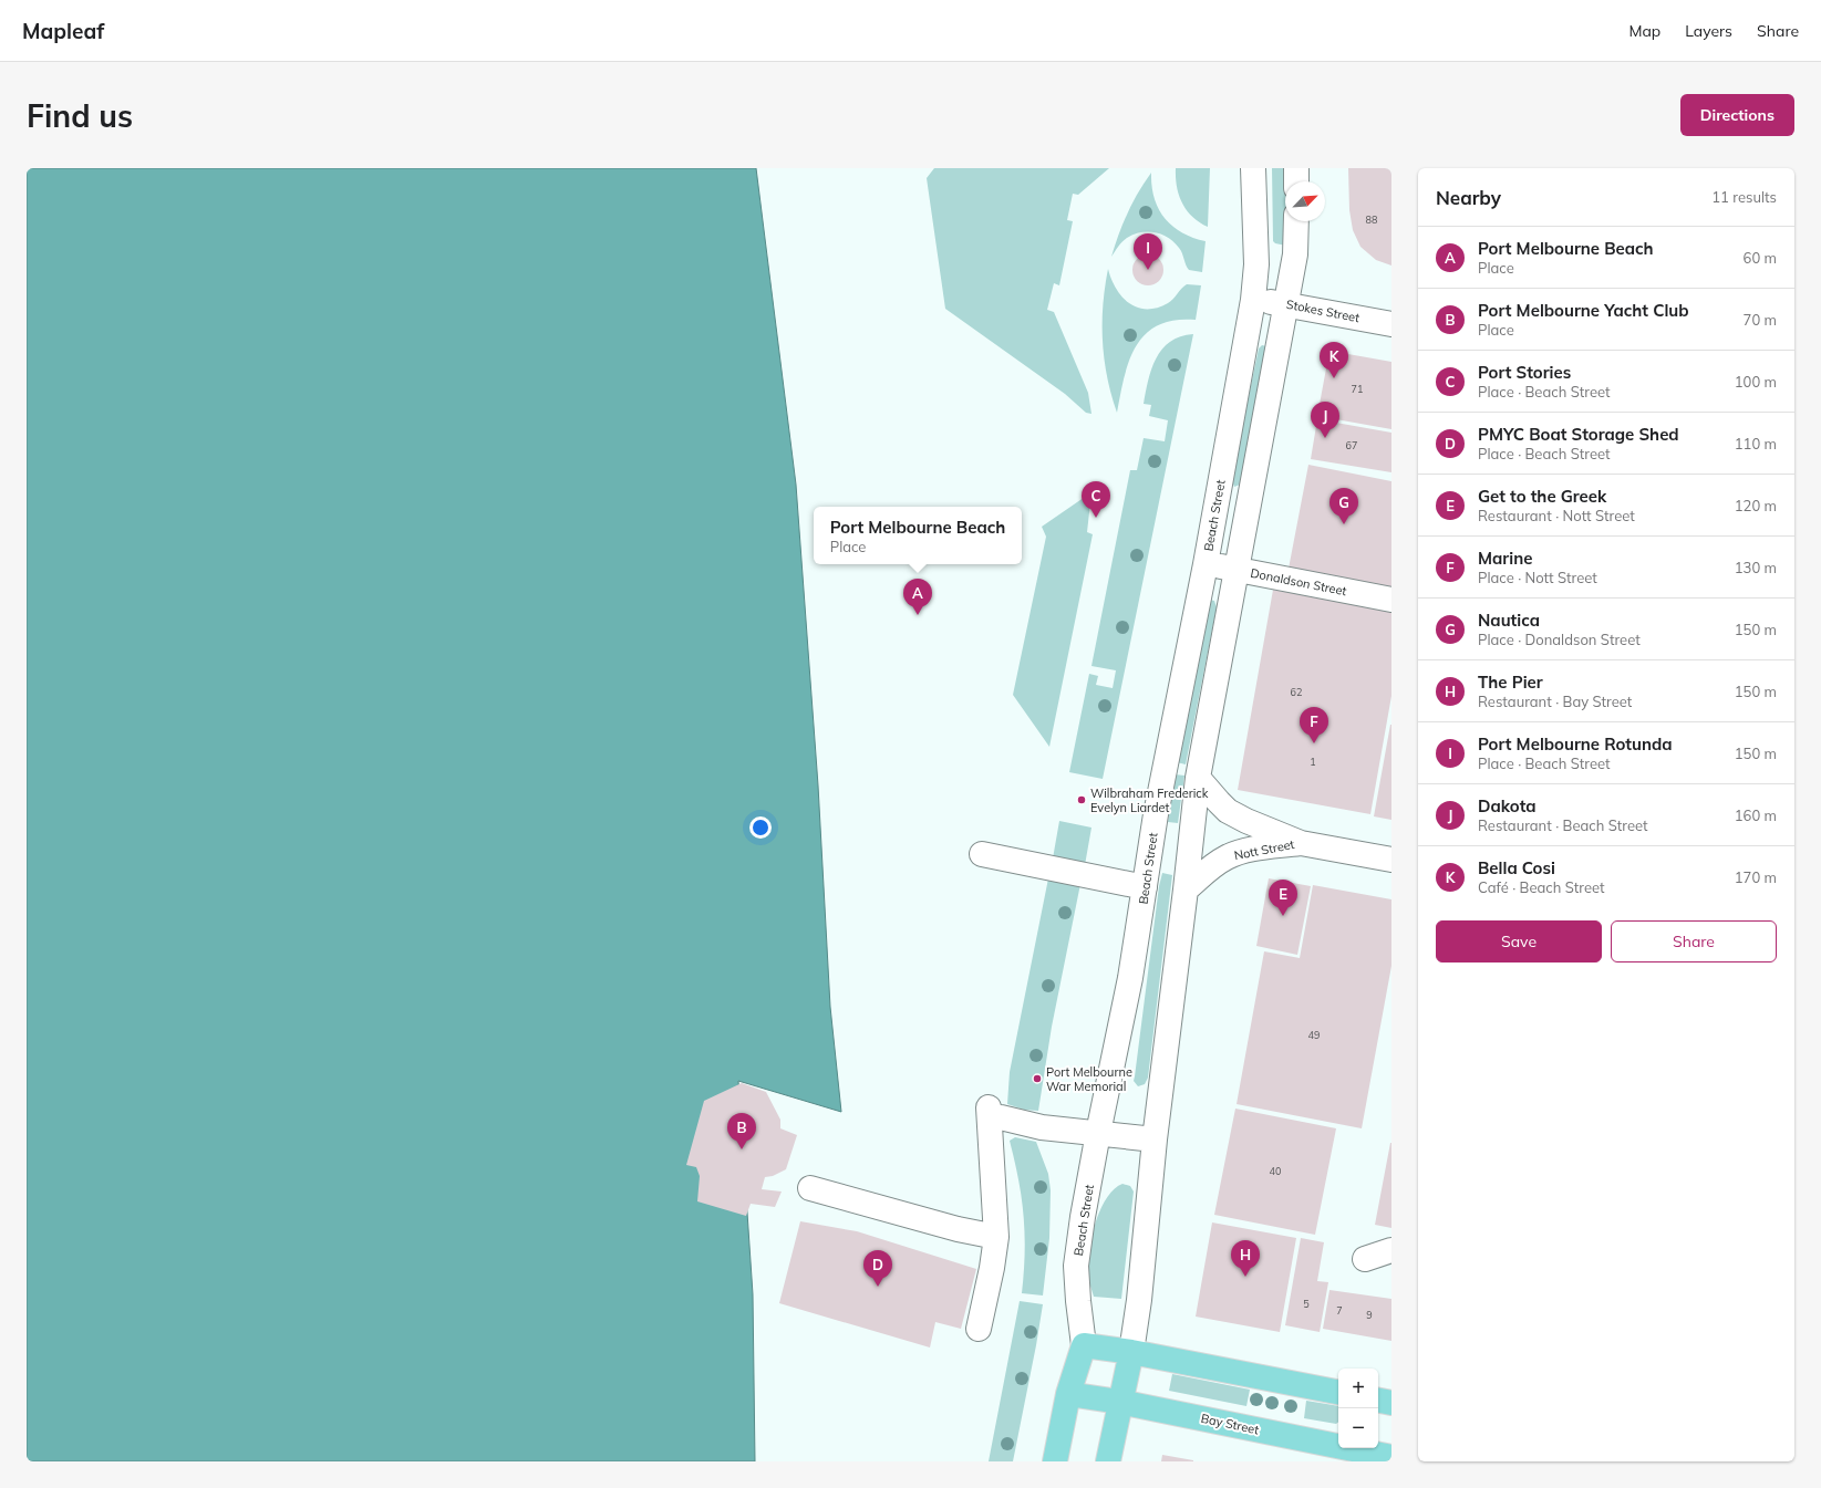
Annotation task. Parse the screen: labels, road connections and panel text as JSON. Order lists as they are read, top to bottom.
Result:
{
  "streets": {
    "main road": ["Beach Street", "Bay Street"],
    "street": ["Stokes Street", "Donaldson Street", "Nott Street"]
  },
  "crossings": [
    ["Stokes Street", "Beach Street"],
    ["Beach Street", "Donaldson Street"],
    ["Beach Street", "Bay Street"]
  ],
  "places": ["Wilbraham Frederick Evelyn Liardet", "Port Melbourne War Memorial"],
  "house_numbers": [
    "88",
    "71",
    "67",
    "62",
    "1",
    "49",
    "40",
    "5",
    "7",
    "9"
  ],
  "north": "top right",
  "page": {
    "header": "Mapleaf",
    "nav": ["Map", "Layers", "Share"],
    "buttons": [
      "Directions",
      ["Save", "Share"]
    ],
    "title": "Find us",
    "heading": ["Nearby", "11 results"],
    "list": [
      {
        "mark": "A",
        "name": "Port Melbourne Beach",
        "note": "Place",
        "value": "60 m"
      },
      {
        "mark": "B",
        "name": "Port Melbourne Yacht Club",
        "note": "Place",
        "value": "70 m"
      },
      {
        "mark": "C",
        "name": "Port Stories",
        "note": "Place · Beach Street",
        "value": "100 m"
      },
      {
        "mark": "D",
        "name": "PMYC Boat Storage Shed",
        "note": "Place · Beach Street",
        "value": "110 m"
      },
      {
        "mark": "E",
        "name": "Get to the Greek",
        "note": "Restaurant · Nott Street",
        "value": "120 m"
      },
      {
        "mark": "F",
        "name": "Marine",
        "note": "Place · Nott Street",
        "value": "130 m"
      },
      {
        "mark": "G",
        "name": "Nautica",
        "note": "Place · Donaldson Street",
        "value": "150 m"
      },
      {
        "mark": "H",
        "name": "The Pier",
        "note": "Restaurant · Bay Street",
        "value": "150 m"
      },
      {
        "mark": "I",
        "name": "Port Melbourne Rotunda",
        "note": "Place · Beach Street",
        "value": "150 m"
      },
      {
        "mark": "J",
        "name": "Dakota",
        "note": "Restaurant · Beach Street",
        "value": "160 m"
      },
      {
        "mark": "K",
        "name": "Bella Cosi",
        "note": "Café · Beach Street",
        "value": "170 m"
      }
    ],
    "pins": [
      "I",
      "K",
      "J",
      "C",
      "G",
      "A",
      "F",
      "E",
      "B",
      "H",
      "D"
    ],
    "popup": ["Port Melbourne Beach", "Place"],
    "map_buttons": ["+", "−"]
  }
}
